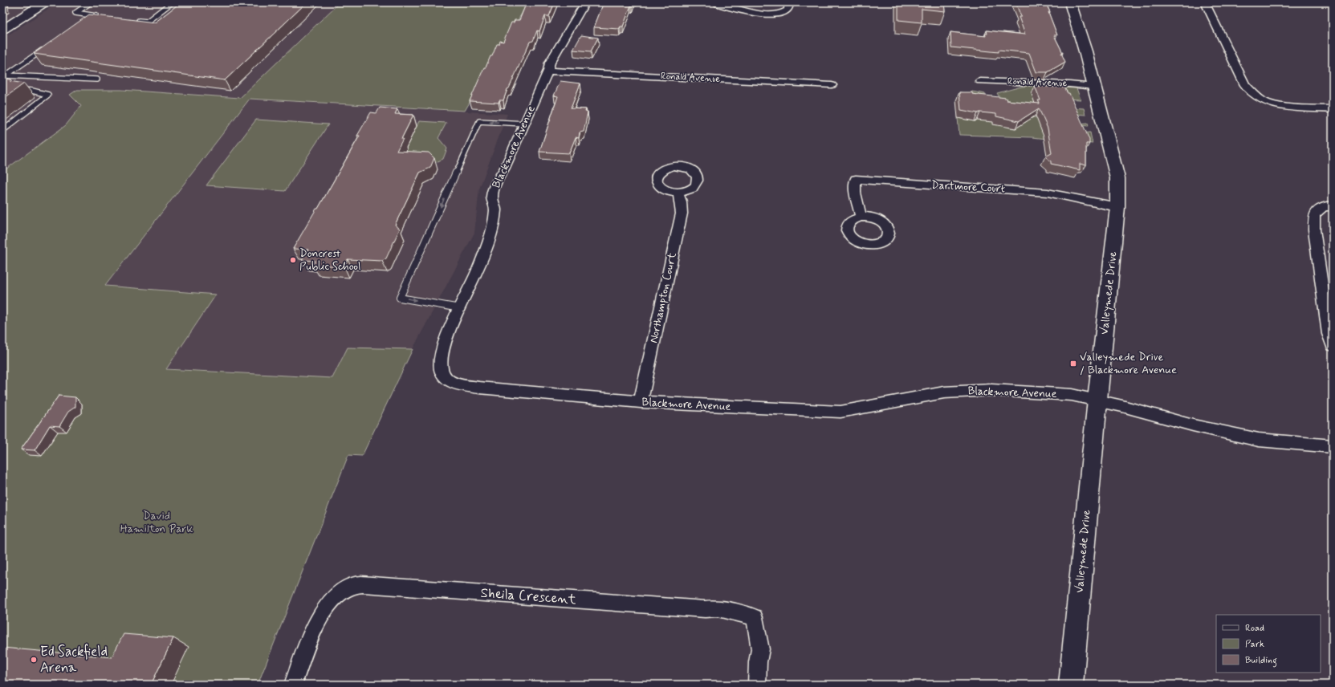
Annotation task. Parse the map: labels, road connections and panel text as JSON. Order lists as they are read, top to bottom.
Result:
{
  "streets": {
    "street": [
      "Ronald Avenue",
      "Blackmore Avenue",
      "Dartmore Court",
      "Valleymede Drive",
      "Northampton Court",
      "Sheila Crescent"
    ]
  },
  "crossings": [
    ["Ronald Avenue", "Blackmore Avenue"],
    ["Ronald Avenue", "Valleymede Drive"],
    ["Blackmore Avenue", "Valleymede Drive"],
    ["Blackmore Avenue", "Northampton Court"],
    ["Dartmore Court", "Valleymede Drive"]
  ],
  "parks": ["David Hamilton Park"],
  "places": {
    "other": ["Doncrest Public School", "Ed Sackfield Arena"],
    "transit": ["Valleymede Drive / Blackmore Avenue"]
  },
  "legend": ["Road", "Park", "Building"]
}
